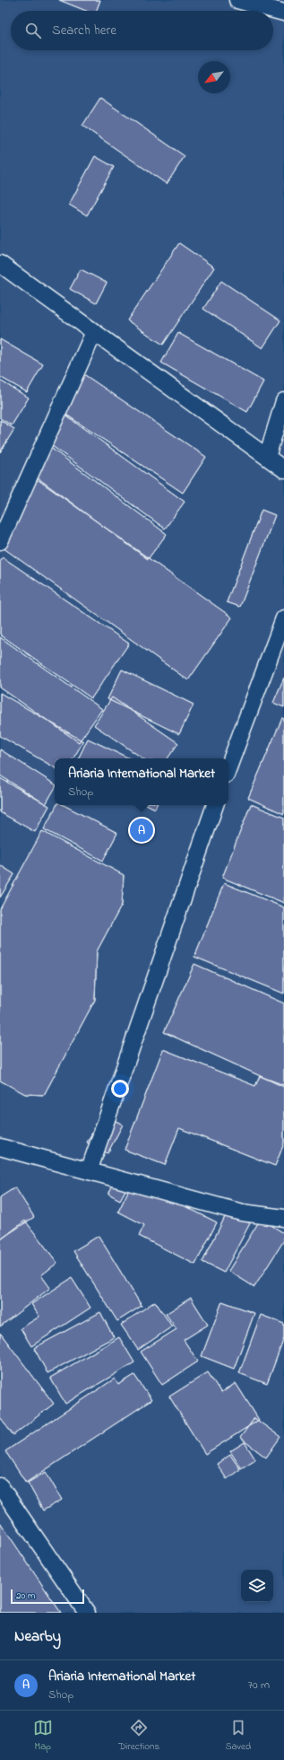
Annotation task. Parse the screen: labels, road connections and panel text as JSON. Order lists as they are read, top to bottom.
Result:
{
  "scale_bar": "20 m",
  "north": "bottom left",
  "page": {
    "search": "Search here",
    "popup": ["Ariaria International Market", "Shop"],
    "pins": "A",
    "scale": "20 m",
    "heading": "Nearby",
    "list": [
      {
        "mark": "A",
        "name": "Ariaria International Market",
        "note": "Shop",
        "value": "70 m"
      }
    ],
    "nav": ["Map", "Directions", "Saved"]
  }
}
